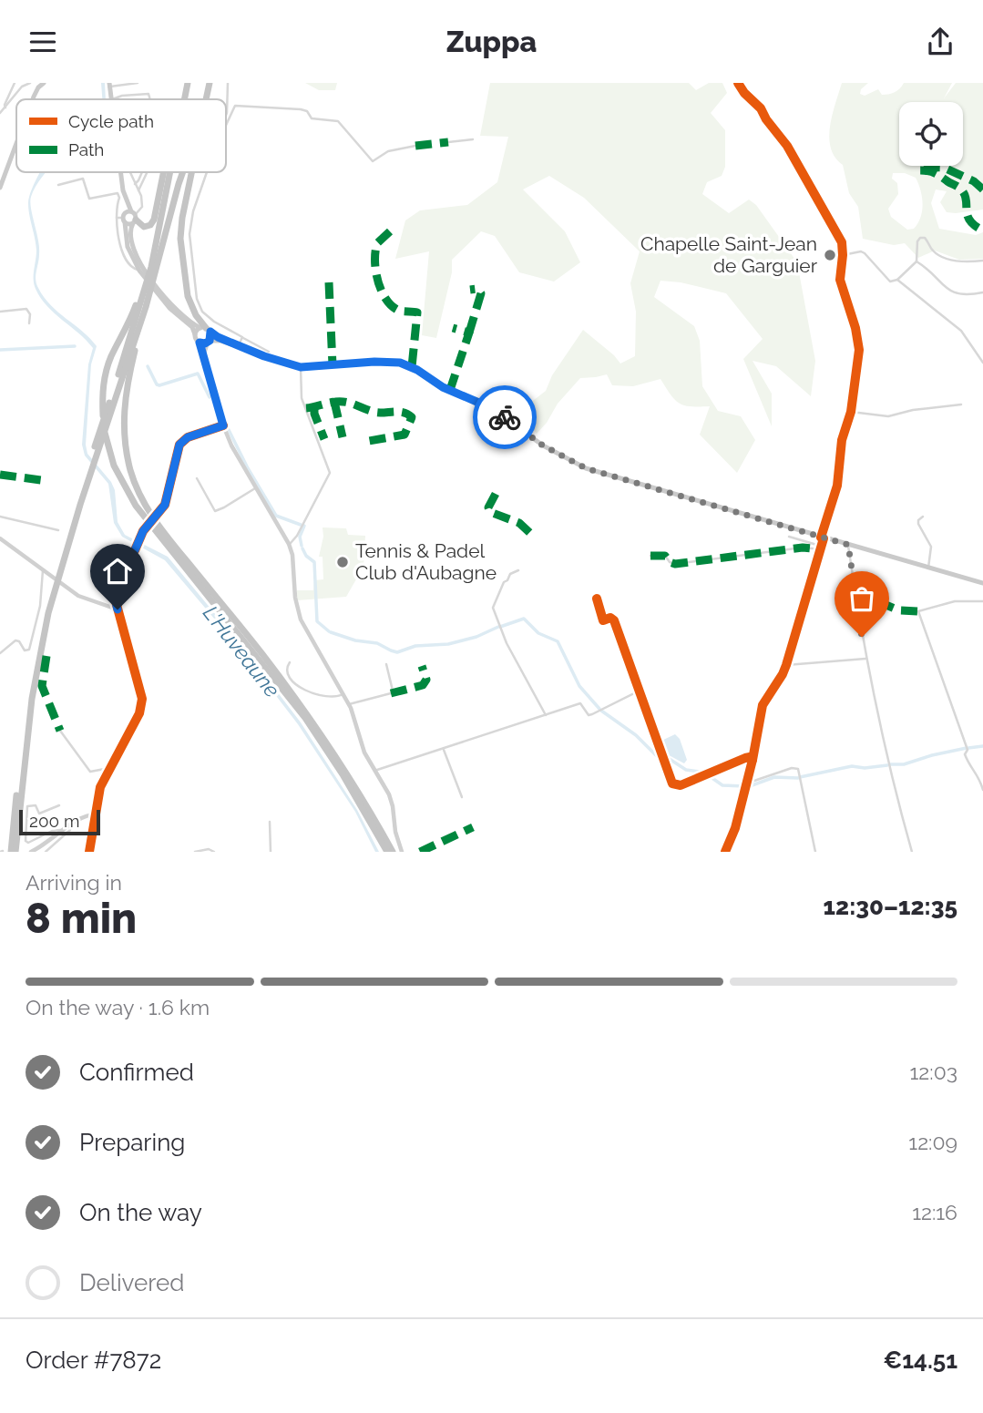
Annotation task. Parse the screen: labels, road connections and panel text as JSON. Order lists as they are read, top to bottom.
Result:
{
  "water": ["L'Huveaune"],
  "places": ["Chapelle Saint-Jean de Garguier", "Tennis & Padel Club d'Aubagne"],
  "legend": ["Cycle path", "Path"],
  "scale_bar": "200 m",
  "page": {
    "header": "Zuppa",
    "scale": "200 m",
    "heading": ["8 min", "Arriving in", "12:30–12:35"],
    "panel": ["Order #7872", "€14.51"],
    "bar": "On the way · 1.6 km",
    "list": [
      ["Confirmed", "12:03"],
      ["Preparing", "12:09"],
      ["On the way", "12:16"],
      "Delivered"
    ]
  }
}
